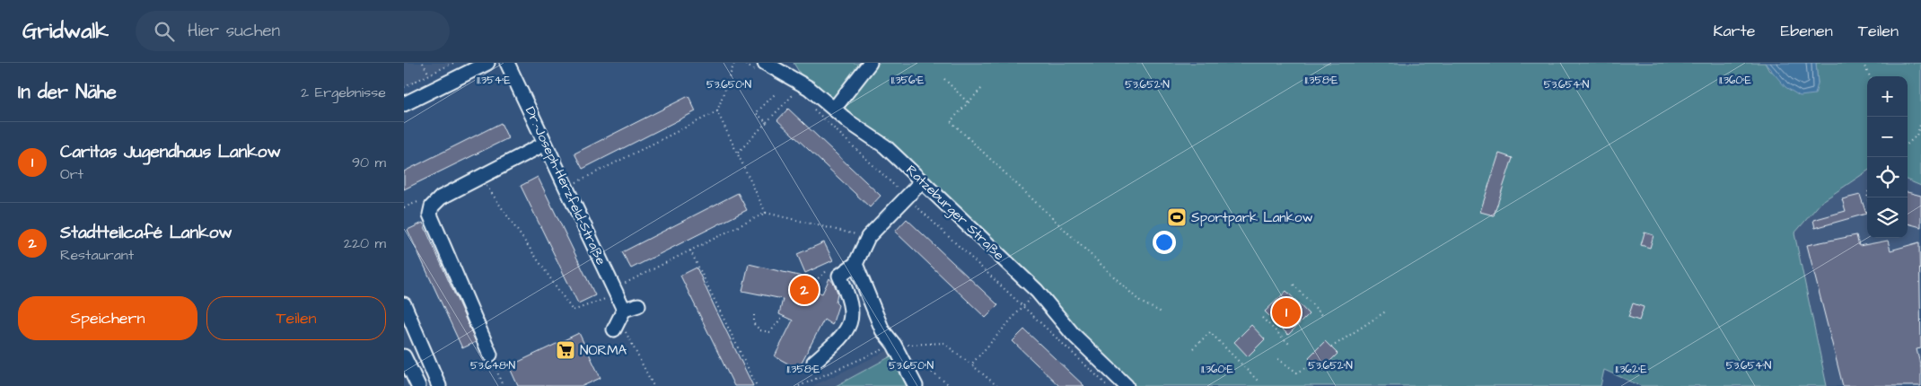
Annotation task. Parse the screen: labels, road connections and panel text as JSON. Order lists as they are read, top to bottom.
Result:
{
  "streets": {
    "street": ["Dr.-Joseph-Herzfeld-Straße", "Ratzeburger Straße"]
  },
  "places": {
    "sports": ["Sportpark Lankow"],
    "supermarket": ["NORMA"]
  },
  "page": {
    "header": "Gridwalk",
    "search": "Hier suchen",
    "nav": ["Karte", "Ebenen", "Teilen"],
    "heading": ["In der Nähe", "2 Ergebnisse"],
    "map_buttons": ["+", "−"],
    "list": [
      {
        "mark": "1",
        "name": "Caritas Jugendhaus Lankow",
        "note": "Ort",
        "value": "90 m"
      },
      {
        "mark": "2",
        "name": "Stadtteilcafé Lankow",
        "note": "Restaurant",
        "value": "220 m"
      }
    ],
    "pins": ["2", "1"],
    "buttons": ["Speichern", "Teilen"]
  },
  "coordinates": [
    "11.356°E",
    "11.358°E",
    "11.360°E",
    "11.354°E",
    "53.650°N",
    "53.652°N",
    "53.654°N",
    "53.648°N",
    "11.362°E"
  ]
}
